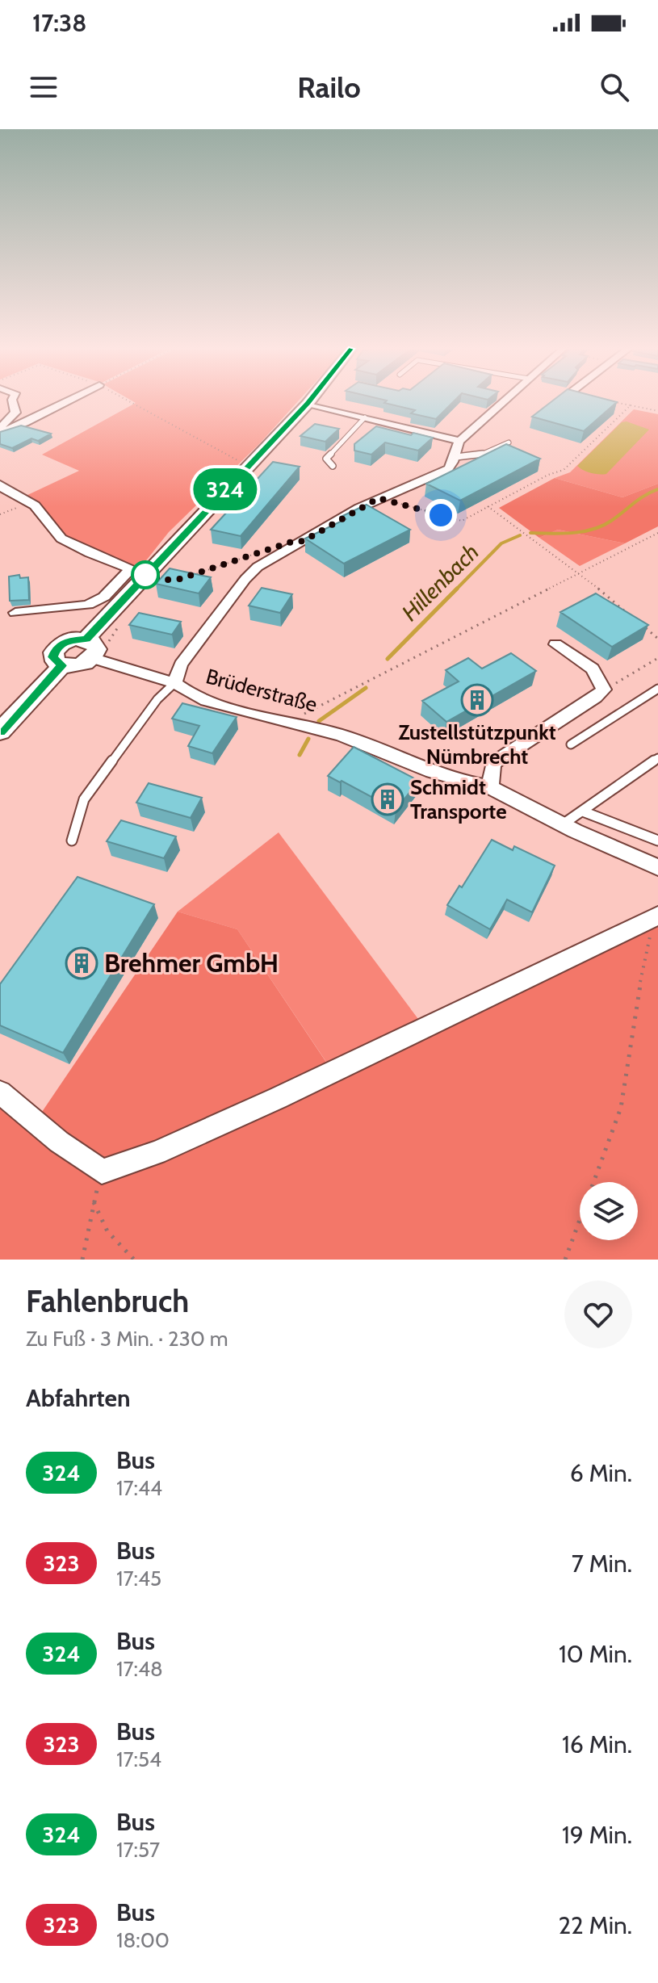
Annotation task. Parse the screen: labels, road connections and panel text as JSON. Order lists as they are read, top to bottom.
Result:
{
  "streets": {
    "street": ["Brüderstraße"]
  },
  "water": ["Hillenbach"],
  "places": {
    "building": ["Zustellstützpunkt Nümbrecht", "Schmidt Transporte", "Brehmer GmbH"]
  },
  "lines": ["bus line 324"],
  "page": {
    "status": "17:38",
    "header": "Railo",
    "on_map": "324",
    "heading": [
      ["Fahlenbruch", "Zu Fuß · 3 Min. · 230 m"],
      "Abfahrten"
    ],
    "list": [
      {
        "mark": "324",
        "name": "Bus",
        "note": "17:44",
        "value": "6 Min."
      },
      {
        "mark": "323",
        "name": "Bus",
        "note": "17:45",
        "value": "7 Min."
      },
      {
        "mark": "324",
        "name": "Bus",
        "note": "17:48",
        "value": "10 Min."
      },
      {
        "mark": "323",
        "name": "Bus",
        "note": "17:54",
        "value": "16 Min."
      },
      {
        "mark": "324",
        "name": "Bus",
        "note": "17:57",
        "value": "19 Min."
      },
      {
        "mark": "323",
        "name": "Bus",
        "note": "18:00",
        "value": "22 Min."
      }
    ]
  }
}
